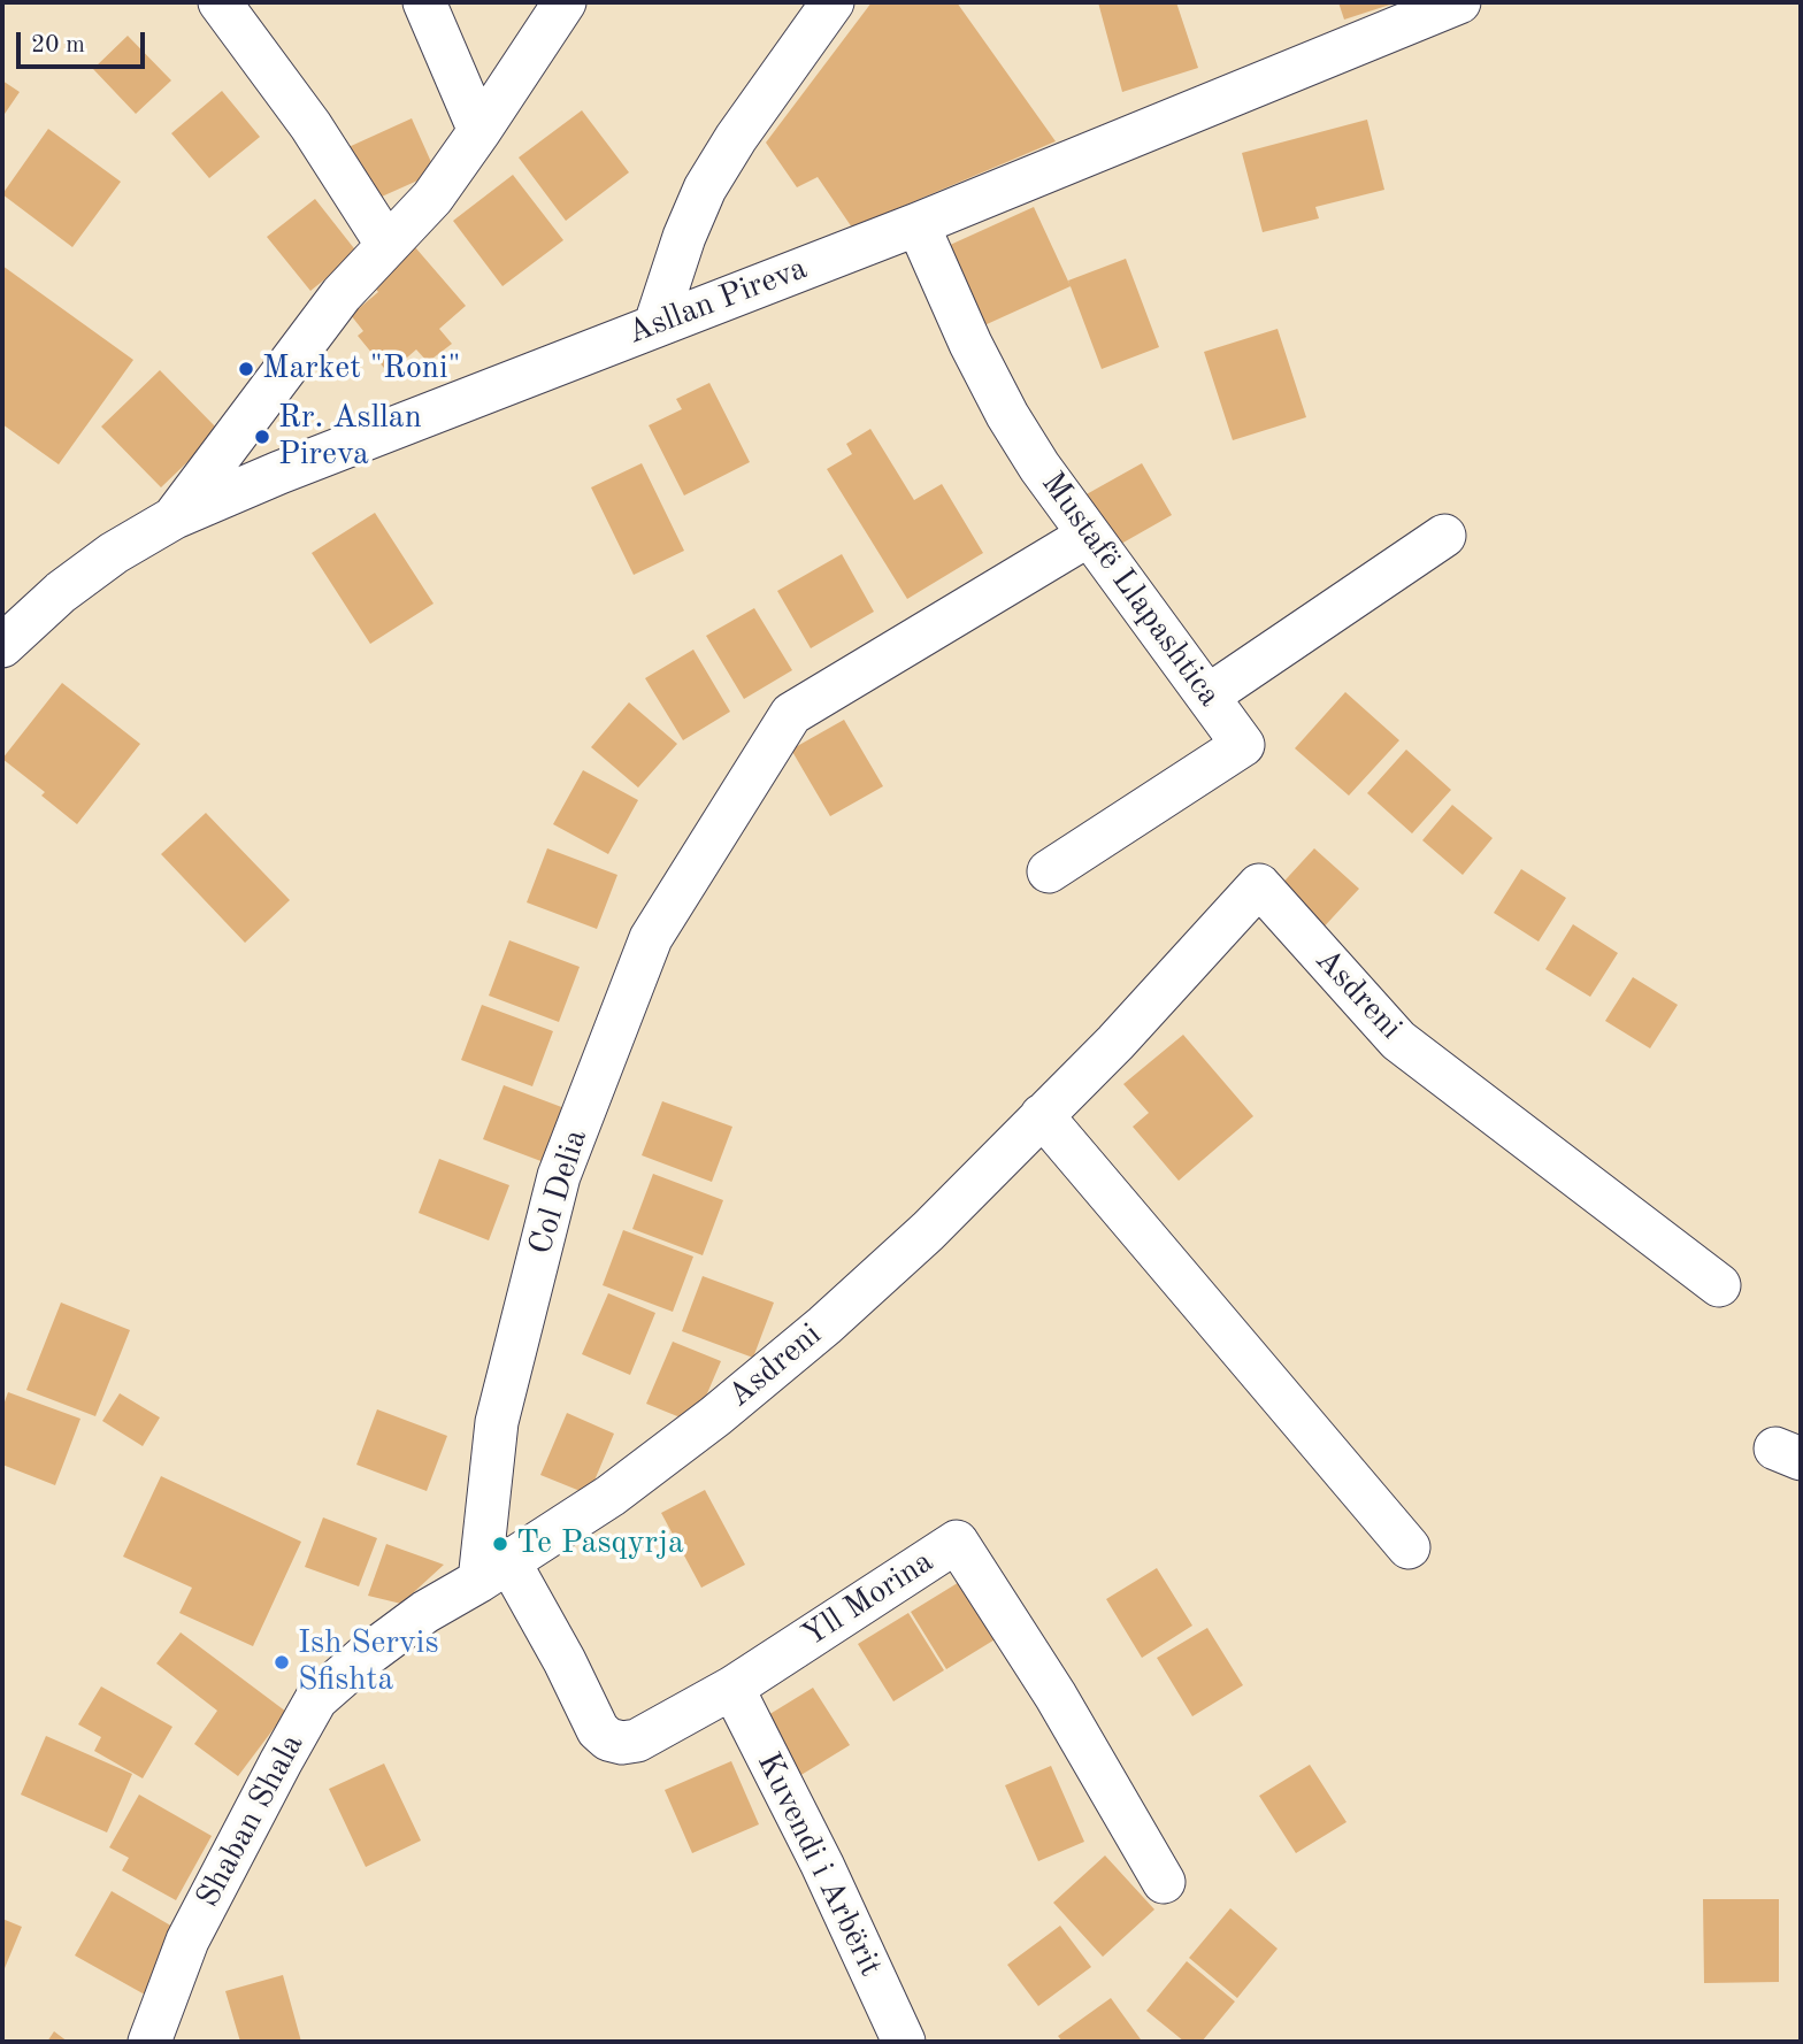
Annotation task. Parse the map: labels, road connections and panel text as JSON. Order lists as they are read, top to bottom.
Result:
{
  "streets": {
    "street": [
      "Asllan Pireva",
      "Mustafë Llapashtica",
      "Asdreni",
      "Col Delia",
      "Yll Morina",
      "Shaban Shala",
      "Kuvendi i Arbërit"
    ]
  },
  "crossings": [
    ["Asllan Pireva", "Mustafë Llapashtica"],
    ["Mustafë Llapashtica", "Col Delia"],
    ["Asdreni", "Col Delia"],
    ["Asdreni", "Yll Morina"],
    ["Asdreni", "Shaban Shala"],
    ["Col Delia", "Yll Morina"],
    ["Col Delia", "Shaban Shala"],
    ["Yll Morina", "Shaban Shala"],
    ["Yll Morina", "Kuvendi i Arbërit"]
  ],
  "places": [
    "Market \"Roni\"",
    "Rr. Asllan Pireva",
    "Te Pasqyrja",
    "Ish Servis Sfishta"
  ],
  "scale_bar": "20 m"
}
